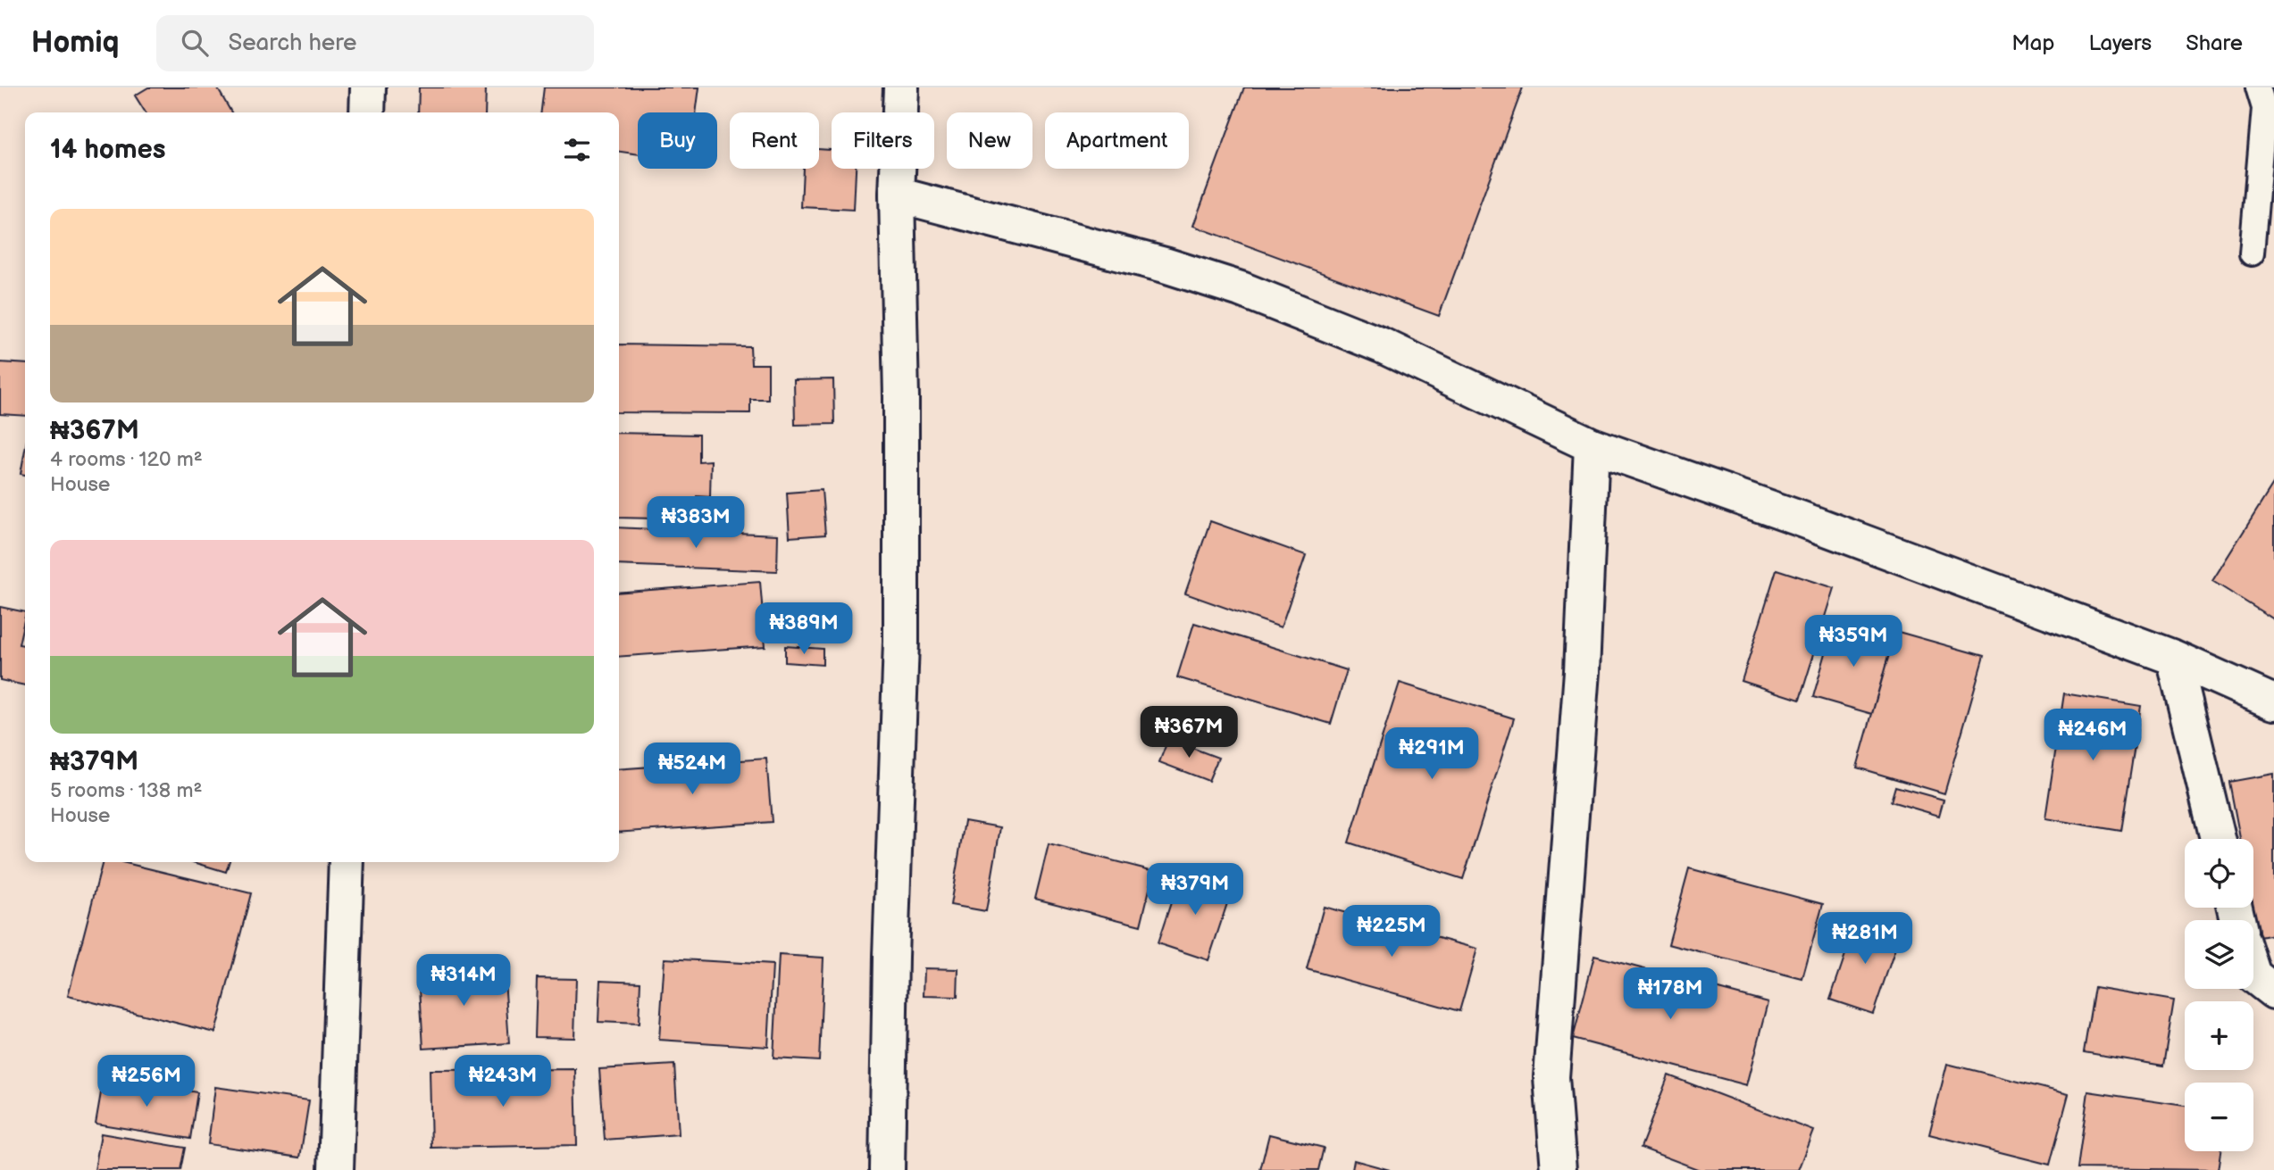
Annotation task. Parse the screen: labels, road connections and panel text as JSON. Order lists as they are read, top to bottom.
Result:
{
  "page": {
    "header": "Homiq",
    "search": "Search here",
    "nav": ["Map", "Layers", "Share"],
    "chip": [
      "Buy",
      "Rent",
      "Filters",
      "New",
      "Apartment"
    ],
    "heading": "14 homes",
    "list": [
      {
        "name": "₦367M",
        "note": "4 rooms · 120 m² · House"
      },
      {
        "name": "₦379M",
        "note": "5 rooms · 138 m² · House"
      }
    ],
    "price": [
      "₦383M",
      "₦389M",
      "₦359M",
      "₦367M",
      "₦246M",
      "₦291M",
      "₦524M",
      "₦379M",
      "₦225M",
      "₦281M",
      "₦314M",
      "₦178M",
      "₦256M",
      "₦243M"
    ],
    "map_buttons": ["+", "−"]
  }
}
